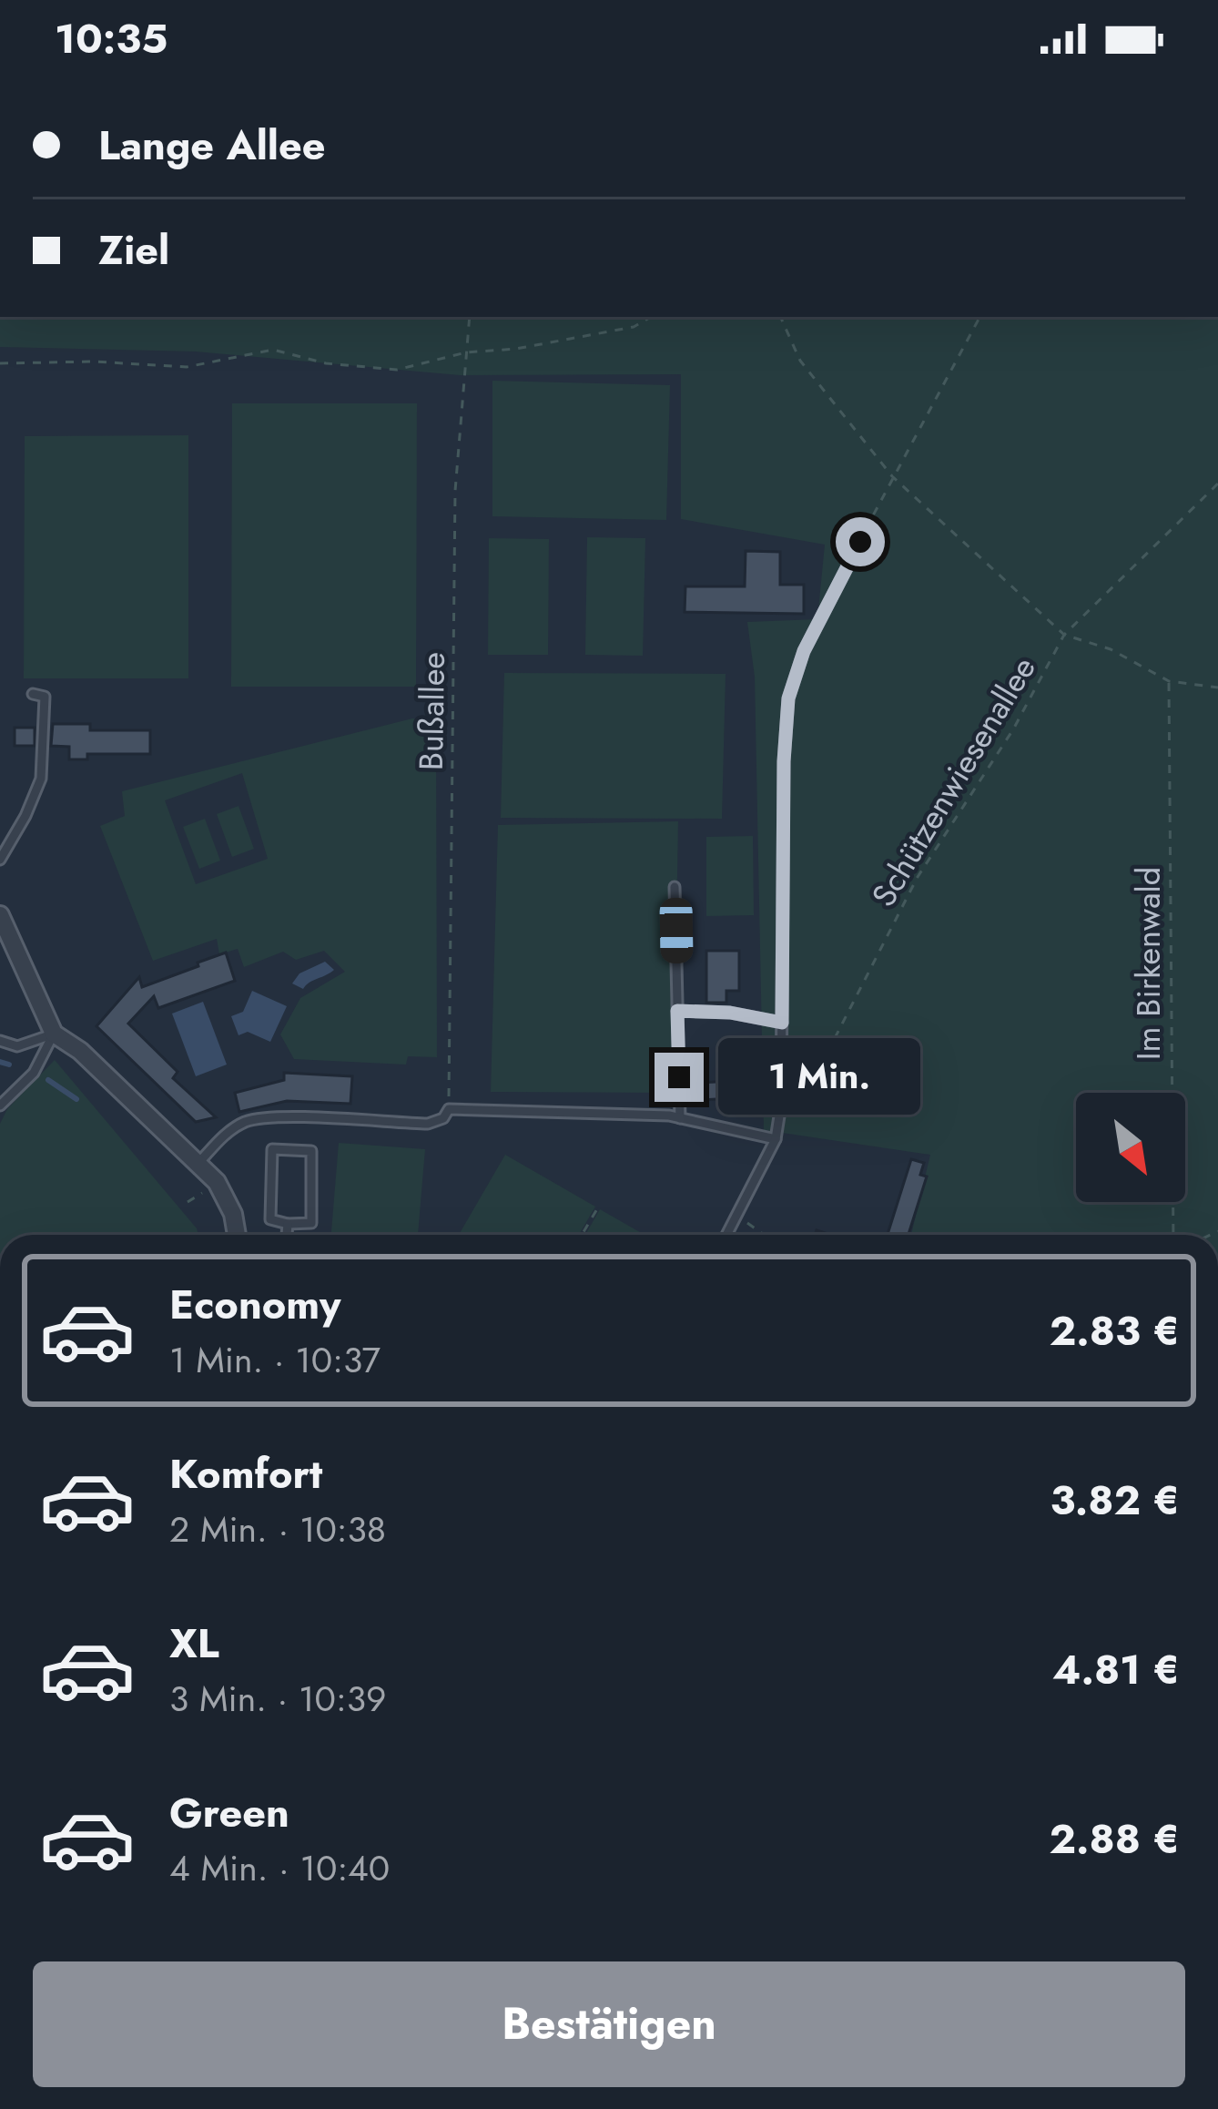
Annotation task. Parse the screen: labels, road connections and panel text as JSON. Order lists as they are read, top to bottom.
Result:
{
  "streets": {
    "path": ["Bußallee", "Schützenwiesenallee", "Im Birkenwald"]
  },
  "north": "bottom right",
  "page": {
    "status": "10:35",
    "banner": ["Lange Allee", "Ziel"],
    "bubble": "1 Min.",
    "list": [
      {
        "name": "Economy",
        "note": "1 Min. · 10:37",
        "value": "2.83 €"
      },
      {
        "name": "Komfort",
        "note": "2 Min. · 10:38",
        "value": "3.82 €"
      },
      {
        "name": "XL",
        "note": "3 Min. · 10:39",
        "value": "4.81 €"
      },
      {
        "name": "Green",
        "note": "4 Min. · 10:40",
        "value": "2.88 €"
      }
    ],
    "buttons": "Bestätigen"
  }
}
